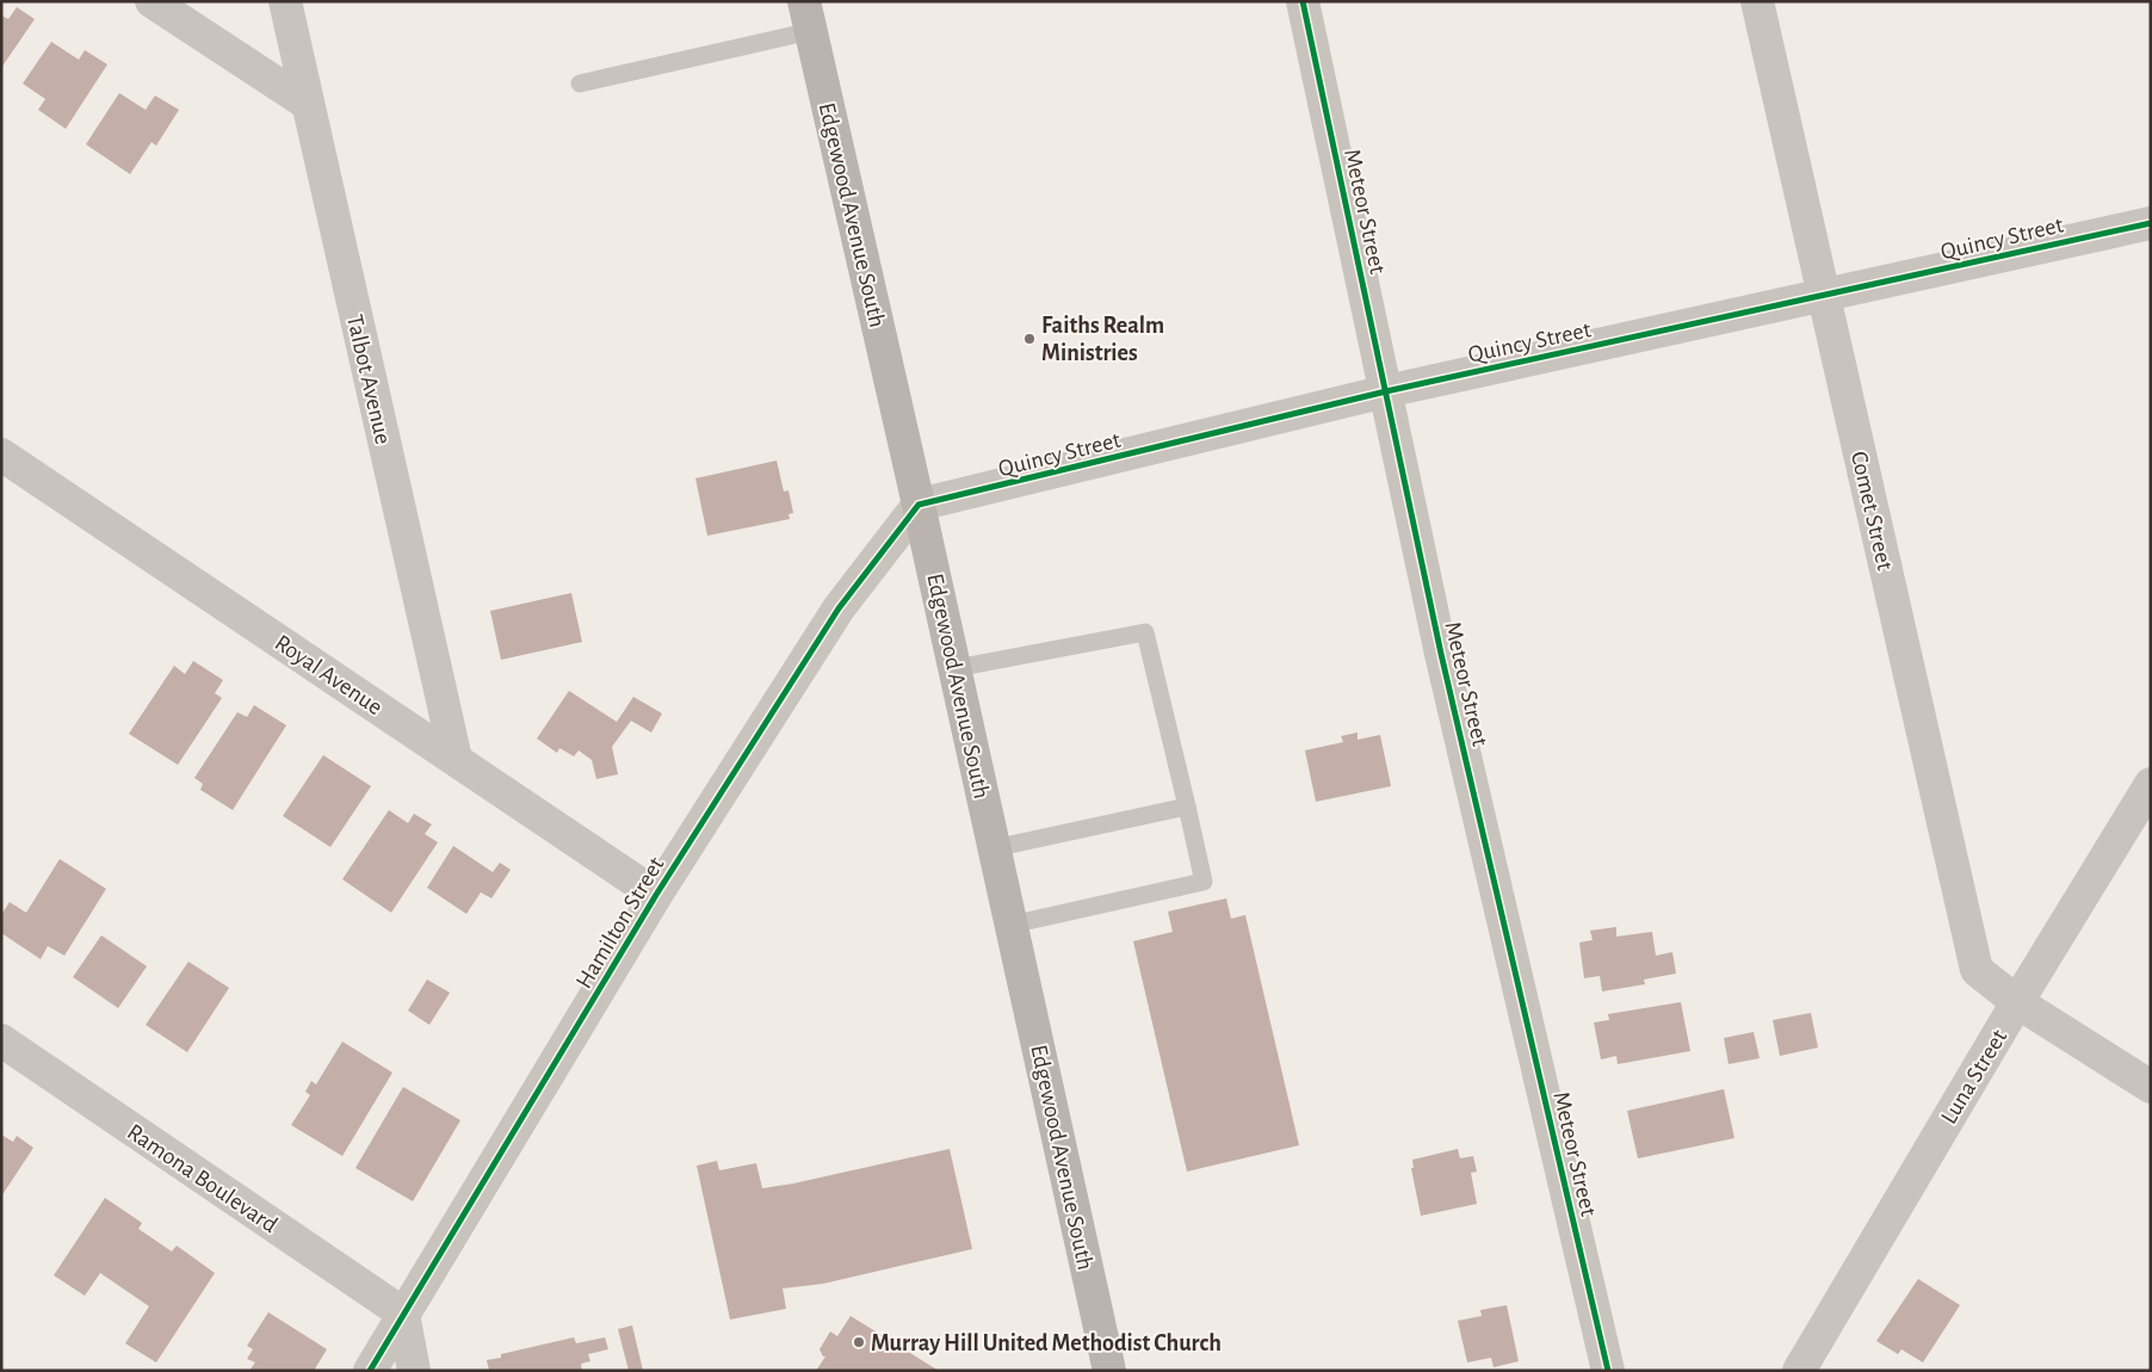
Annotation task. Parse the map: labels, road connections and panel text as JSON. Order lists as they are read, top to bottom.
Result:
{
  "streets": {
    "main road": ["Edgewood Avenue South"],
    "street": [
      "Meteor Street",
      "Quincy Street",
      "Talbot Avenue",
      "Comet Street",
      "Royal Avenue",
      "Hamilton Street",
      "Luna Street",
      "Ramona Boulevard"
    ]
  },
  "crossings": [
    ["Meteor Street", "Quincy Street"],
    ["Edgewood Avenue South", "Quincy Street"],
    ["Edgewood Avenue South", "Hamilton Street"],
    ["Quincy Street", "Comet Street"],
    ["Quincy Street", "Hamilton Street"],
    ["Talbot Avenue", "Royal Avenue"],
    ["Comet Street", "Luna Street"],
    ["Royal Avenue", "Hamilton Street"],
    ["Hamilton Street", "Ramona Boulevard"]
  ],
  "places": ["Faiths Realm Ministries", "Murray Hill United Methodist Church"]
}
